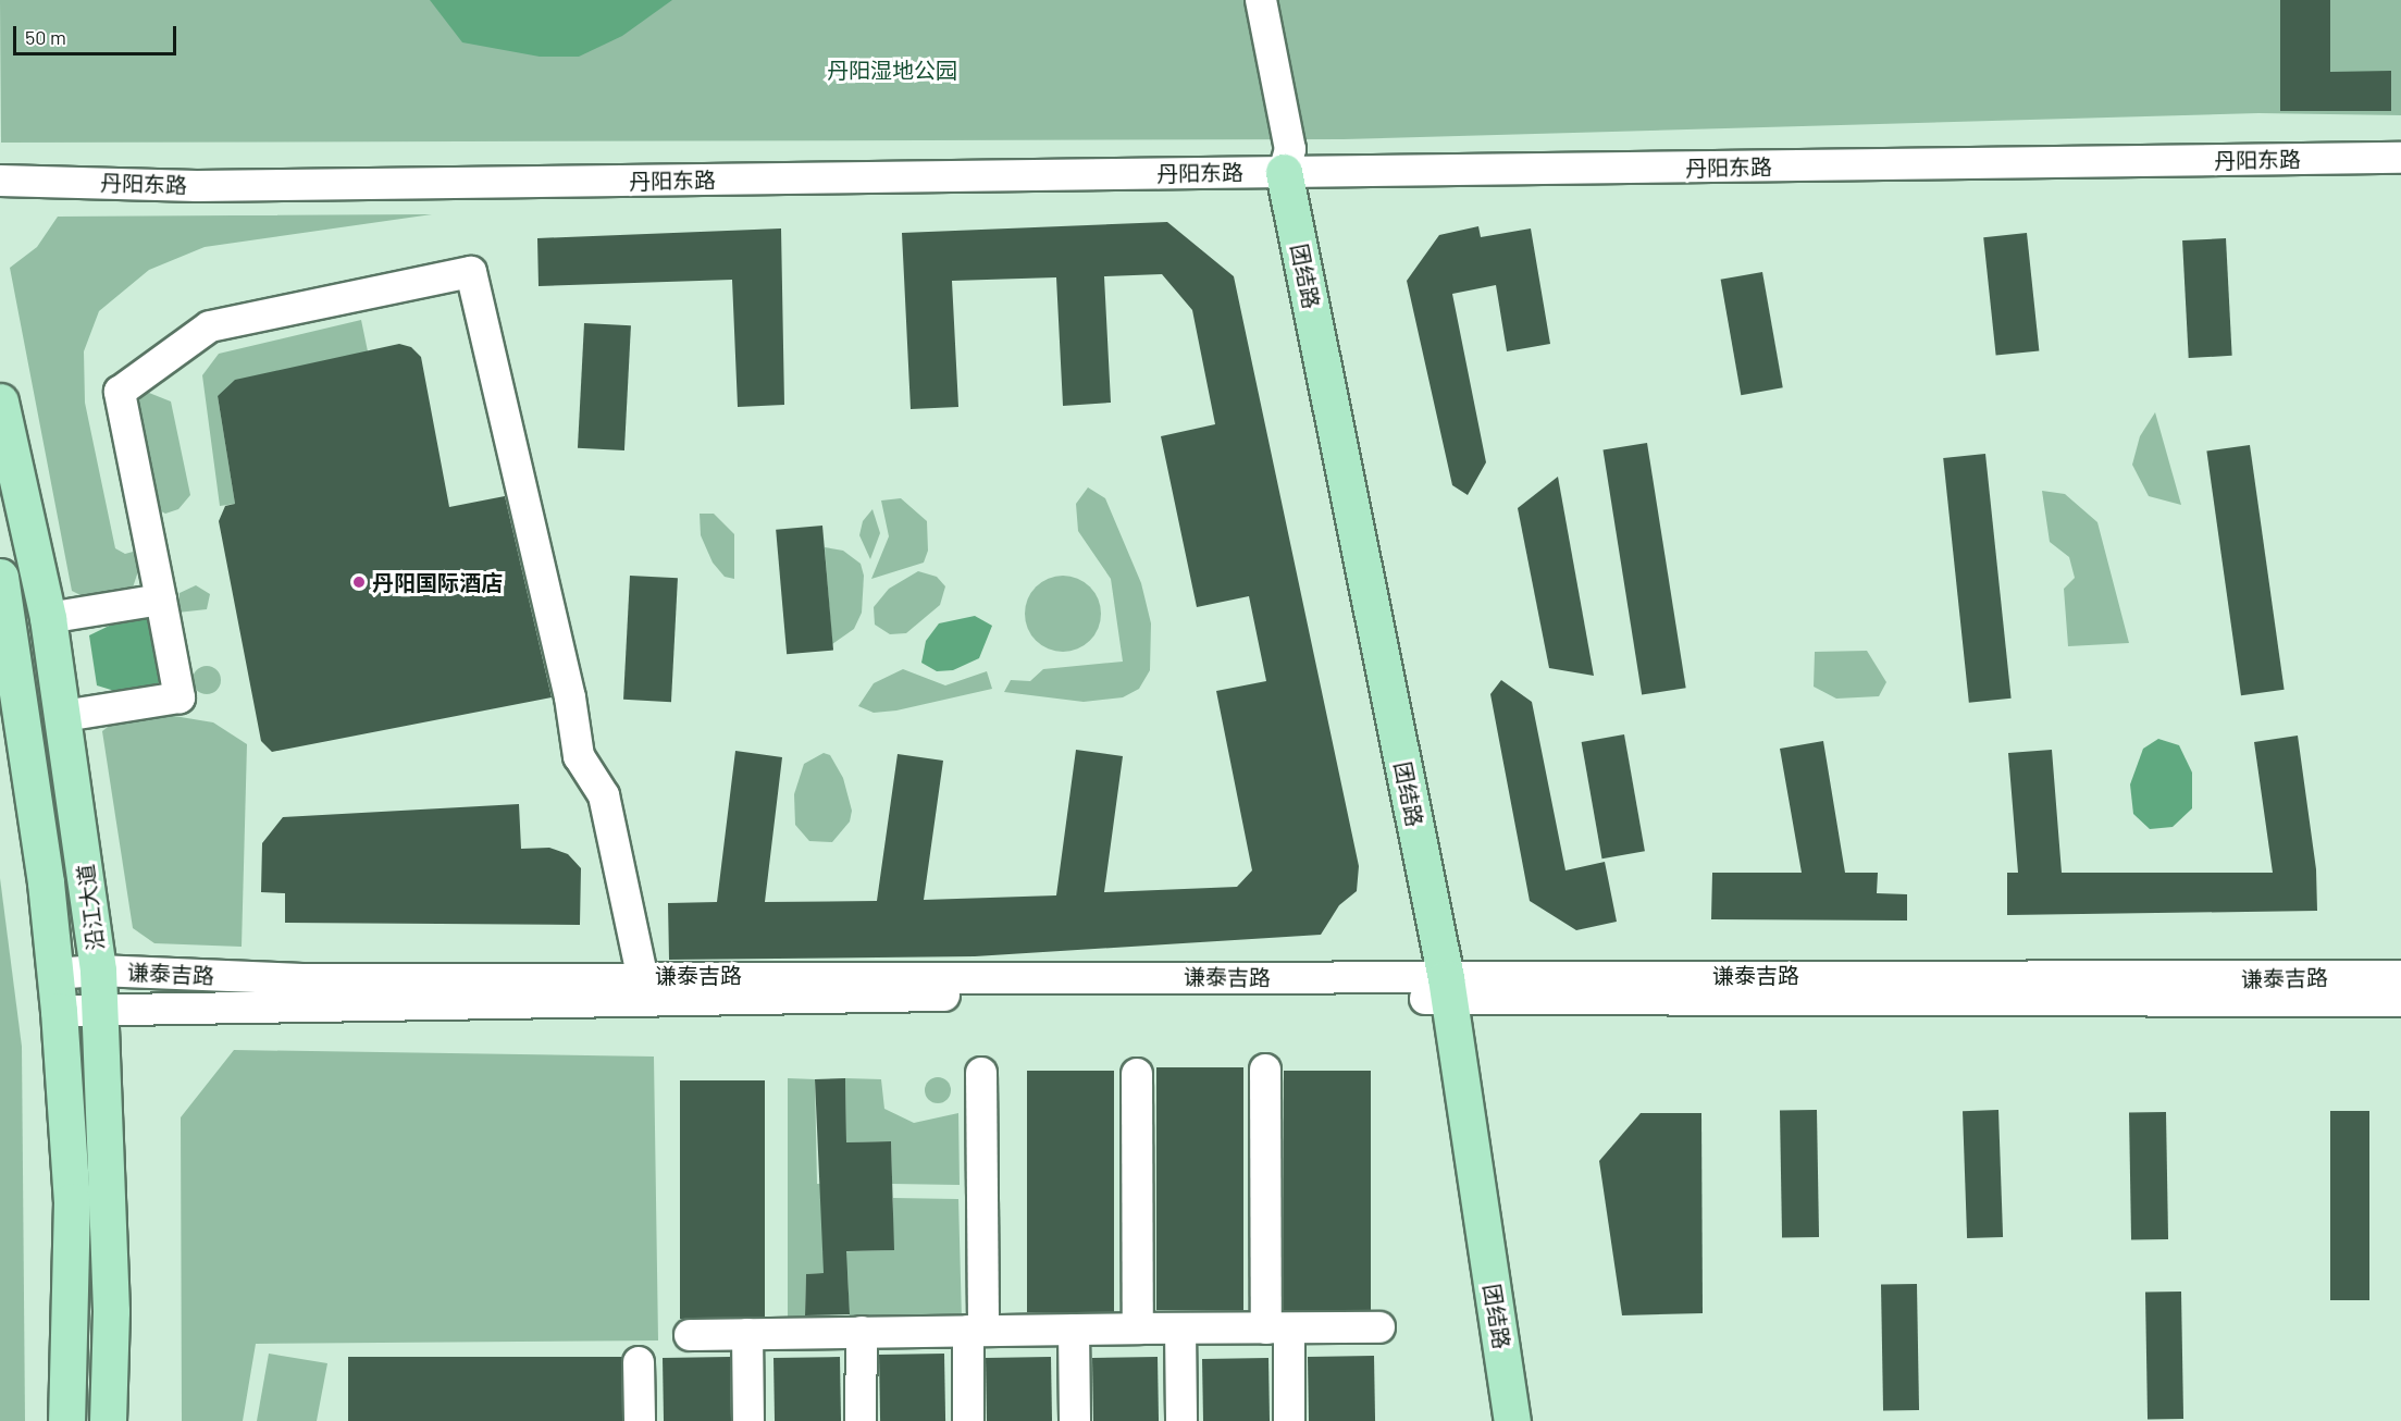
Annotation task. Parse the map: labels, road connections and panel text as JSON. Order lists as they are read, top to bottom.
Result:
{
  "streets": {
    "main road": ["团结路", "沿江大道"],
    "street": ["丹阳东路", "谦泰吉路"]
  },
  "crossings": [
    ["丹阳东路", "团结路"],
    ["团结路", "谦泰吉路"],
    ["沿江大道", "谦泰吉路"]
  ],
  "parks": ["丹阳湿地公园"],
  "places": ["丹阳国际酒店"],
  "scale_bar": "50 m"
}
